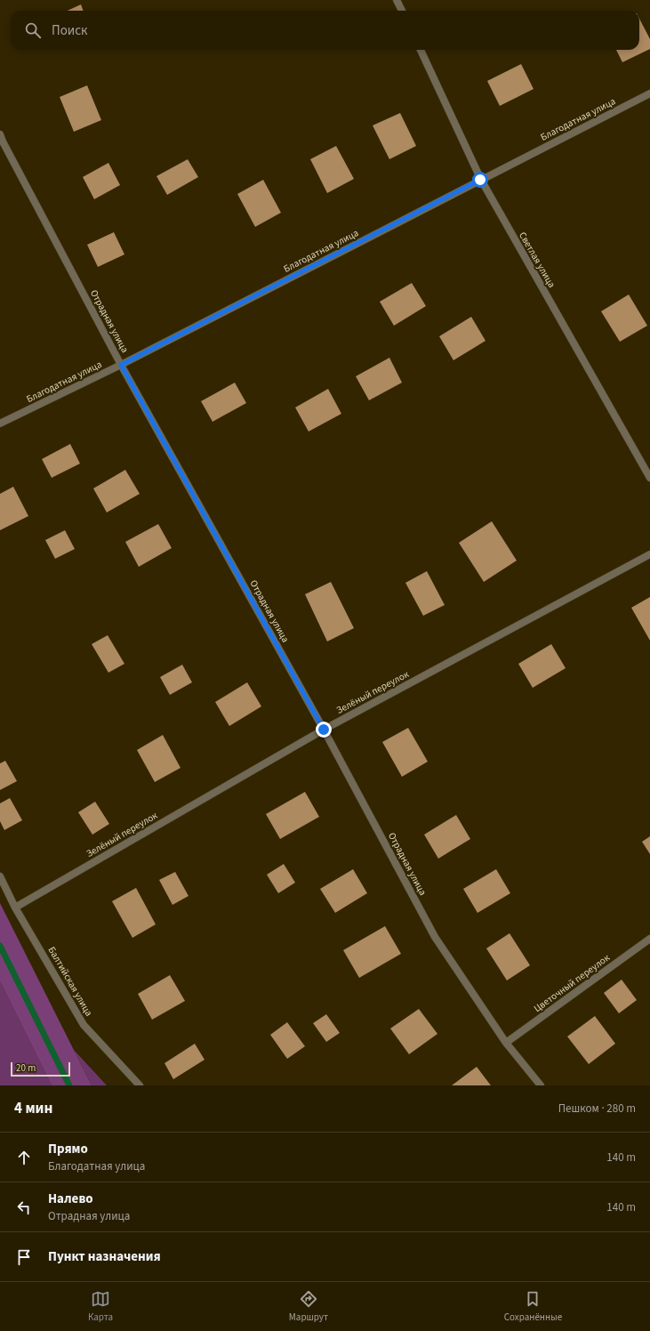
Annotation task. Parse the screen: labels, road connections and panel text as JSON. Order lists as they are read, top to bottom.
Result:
{
  "streets": {
    "street": [
      "Благодатная улица",
      "Светлая улица",
      "Отрадная улица",
      "Зелёный переулок",
      "Балтийская улица",
      "Цветочный переулок"
    ]
  },
  "crossings": [
    ["Благодатная улица", "Светлая улица"],
    ["Благодатная улица", "Отрадная улица"],
    ["Отрадная улица", "Зелёный переулок"],
    ["Отрадная улица", "Цветочный переулок"],
    ["Зелёный переулок", "Балтийская улица"]
  ],
  "scale_bar": "20 m",
  "page": {
    "search": "Поиск",
    "scale": "20 m",
    "heading": ["4 мин", "Пешком · 280 m"],
    "list": [
      ["Прямо", "Благодатная улица", "140 m"],
      ["Налево", "Отрадная улица", "140 m"],
      "Пункт назначения"
    ],
    "nav": ["Карта", "Маршрут", "Сохранённые"]
  }
}
